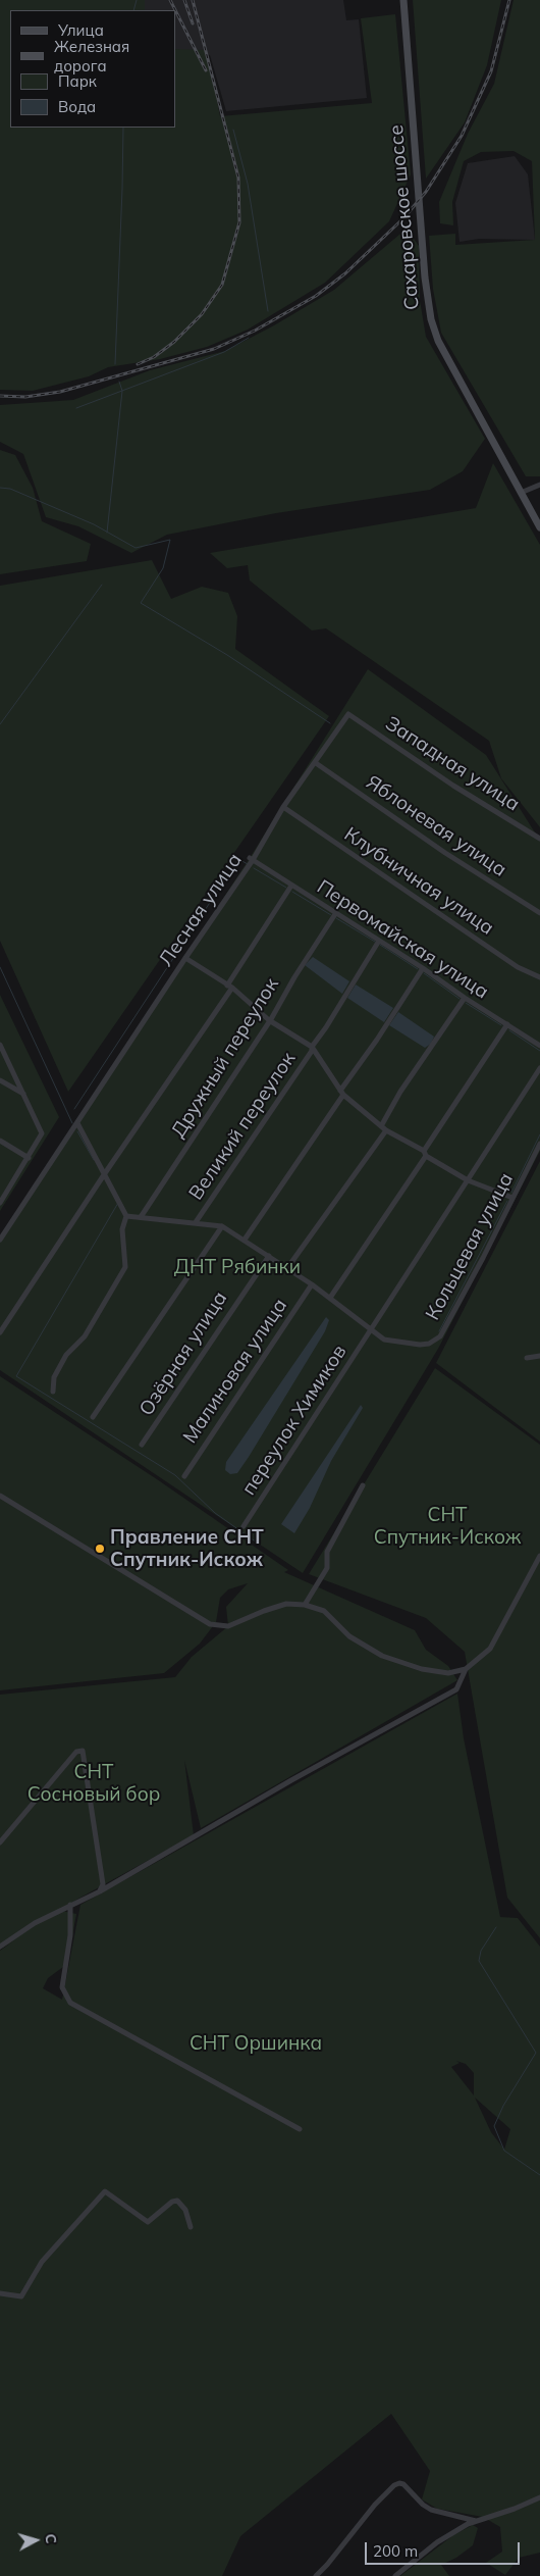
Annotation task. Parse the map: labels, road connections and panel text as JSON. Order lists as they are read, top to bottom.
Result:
{
  "streets": {
    "main road": ["Сахаровское шоссе"],
    "street": [
      "Западная улица",
      "Яблоневая улица",
      "Клубничная улица",
      "Лесная улица",
      "Первомайская улица",
      "Дружный переулок",
      "Великий переулок",
      "Кольцевая улица",
      "Озёрная улица",
      "Малиновая улица",
      "переулок Химиков"
    ]
  },
  "crossings": [
    ["Западная улица", "Лесная улица"],
    ["Яблоневая улица", "Лесная улица"],
    ["Клубничная улица", "Лесная улица"],
    ["Лесная улица", "Первомайская улица"],
    ["Первомайская улица", "Дружный переулок"],
    ["Первомайская улица", "Великий переулок"],
    ["Дружный переулок", "Кольцевая улица"],
    ["Великий переулок", "Кольцевая улица"],
    ["Кольцевая улица", "Озёрная улица"],
    ["Кольцевая улица", "Малиновая улица"],
    ["Кольцевая улица", "переулок Химиков"]
  ],
  "parks": [
    "ДНТ Рябинки",
    "СНТ Спутник-Искож",
    "СНТ Сосновый бор",
    "СНТ Оршинка"
  ],
  "places": ["Правление СНТ Спутник-Искож"],
  "legend": [
    "Улица",
    "Железная дорога",
    "Парк",
    "Вода"
  ],
  "scale_bar": "200 m",
  "north": "right"
}
